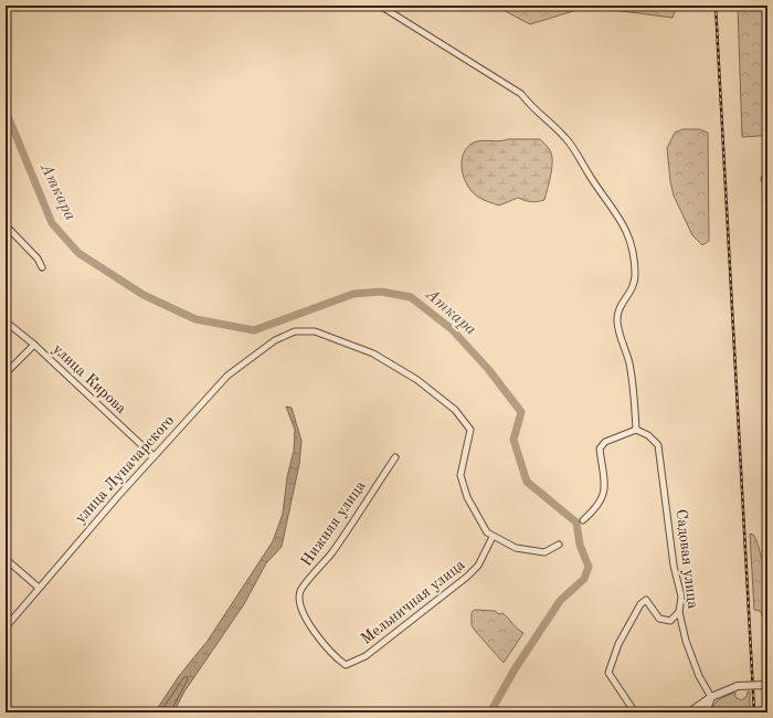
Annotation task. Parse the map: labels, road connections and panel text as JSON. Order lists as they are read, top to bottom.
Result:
{
  "streets": {
    "street": [
      "улица Кирова",
      "улица Луначарского",
      "Нижняя улица",
      "Садовая улица",
      "Мельничная улица"
    ]
  },
  "crossings": [
    ["улица Кирова", "улица Луначарского"],
    ["улица Луначарского", "Мельничная улица"],
    ["Нижняя улица", "Мельничная улица"]
  ],
  "water": ["Аткара"]
}
